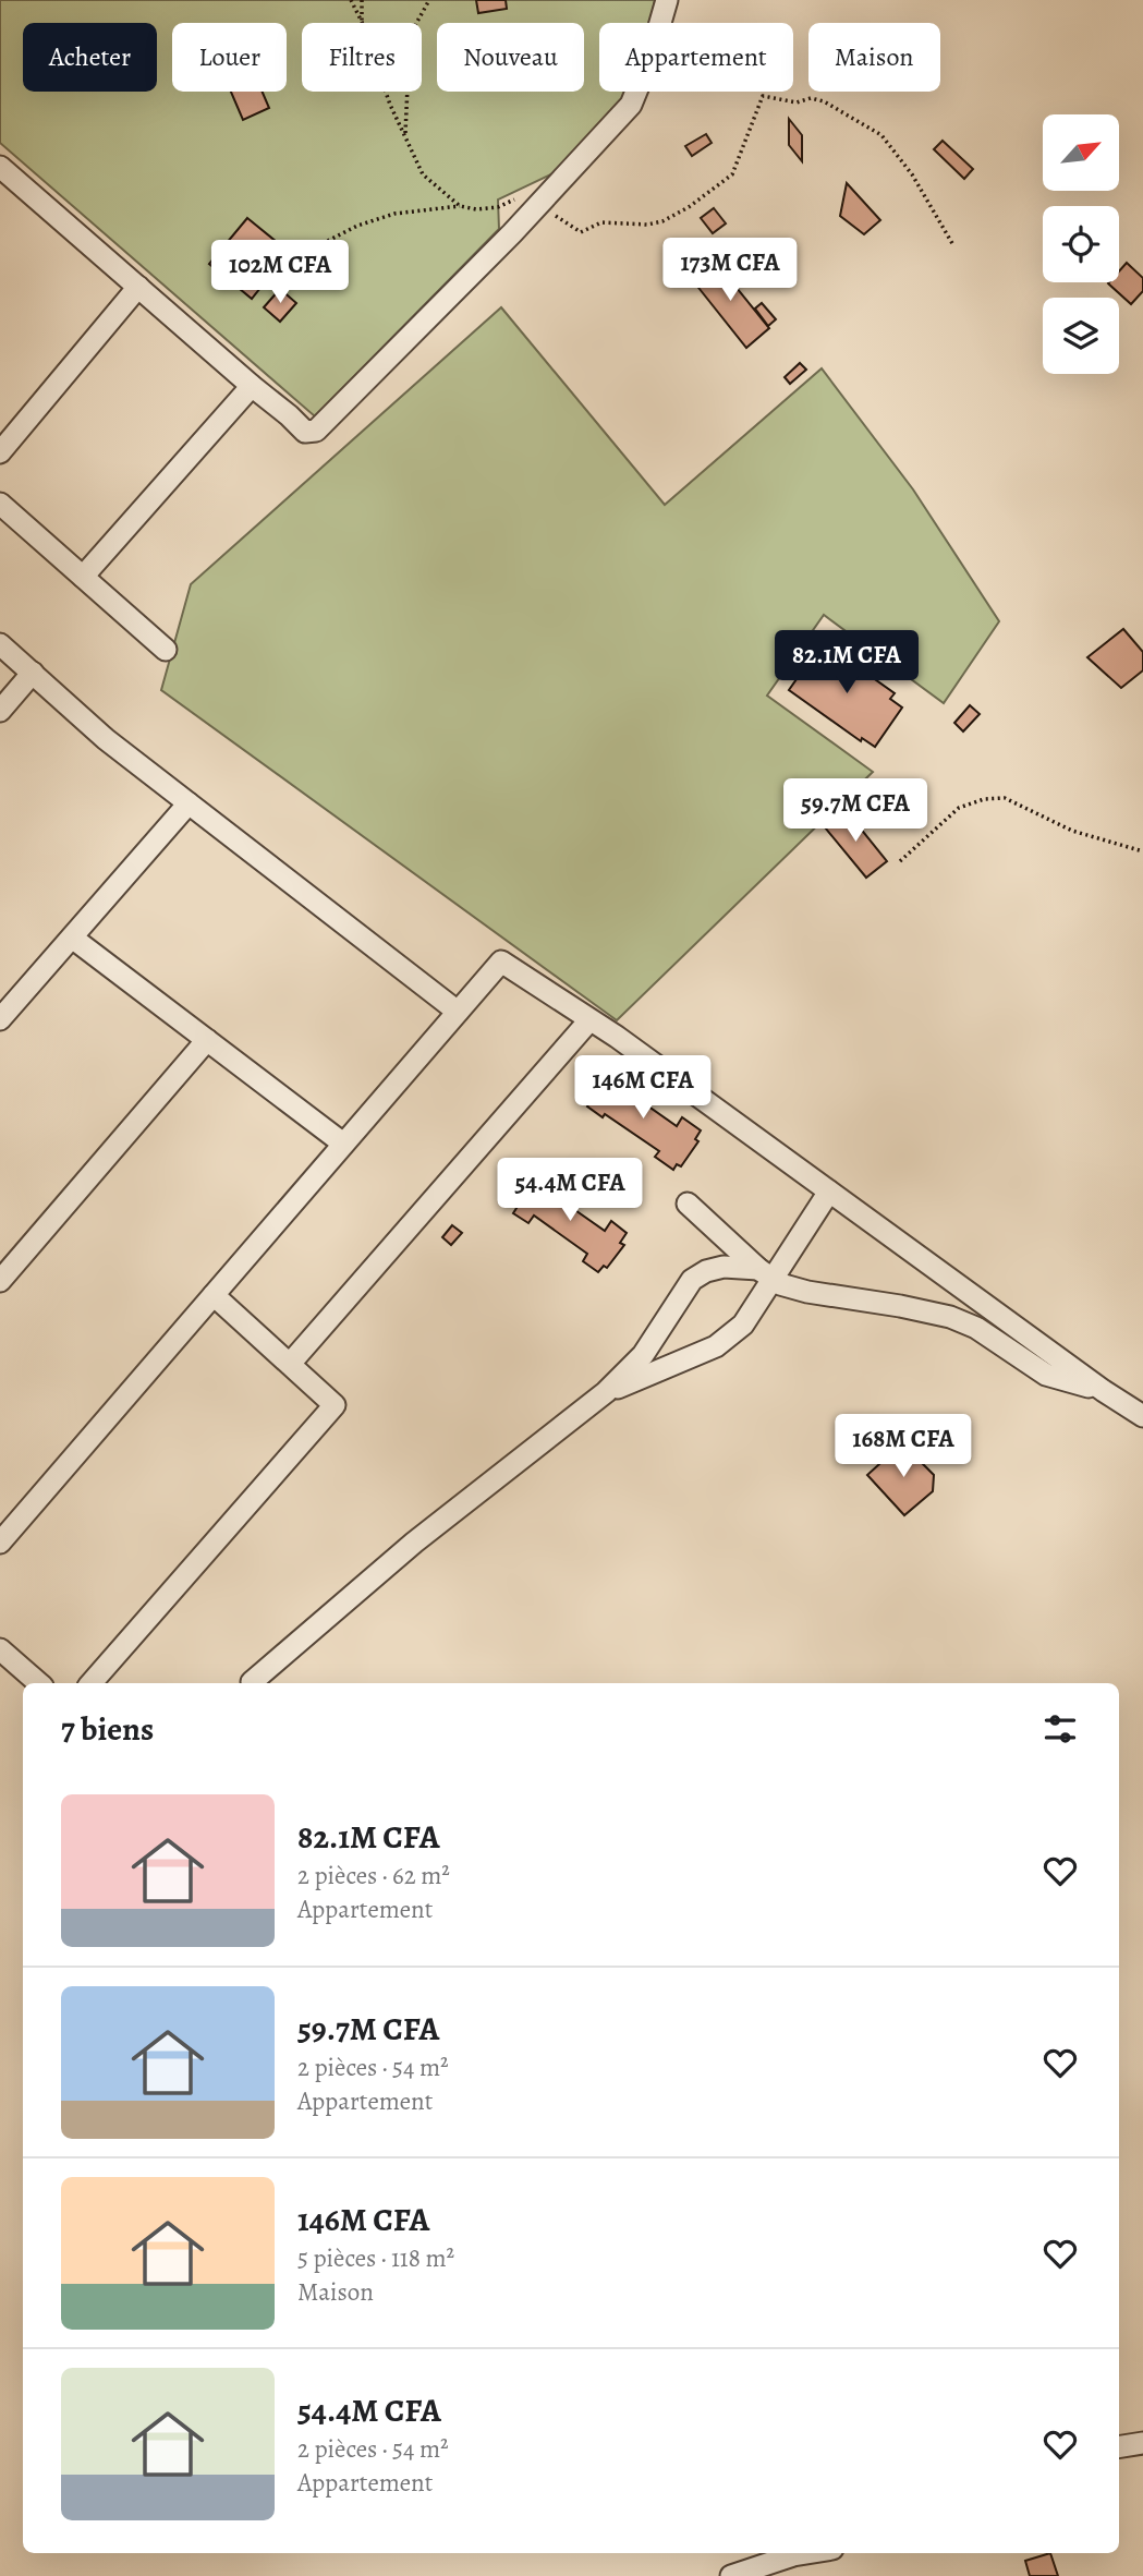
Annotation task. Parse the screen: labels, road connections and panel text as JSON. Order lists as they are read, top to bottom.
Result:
{
  "north": "top right",
  "page": {
    "chip": [
      "Acheter",
      "Louer",
      "Filtres",
      "Nouveau",
      "Appartement",
      "Maison"
    ],
    "price": [
      "173M CFA",
      "102M CFA",
      "82.1M CFA",
      "59.7M CFA",
      "146M CFA",
      "54.4M CFA",
      "168M CFA"
    ],
    "heading": "7 biens",
    "list": [
      {
        "name": "82.1M CFA",
        "note": "2 pièces · 62 m² · Appartement"
      },
      {
        "name": "59.7M CFA",
        "note": "2 pièces · 54 m² · Appartement"
      },
      {
        "name": "146M CFA",
        "note": "5 pièces · 118 m² · Maison"
      },
      {
        "name": "54.4M CFA",
        "note": "2 pièces · 54 m² · Appartement"
      }
    ]
  }
}
